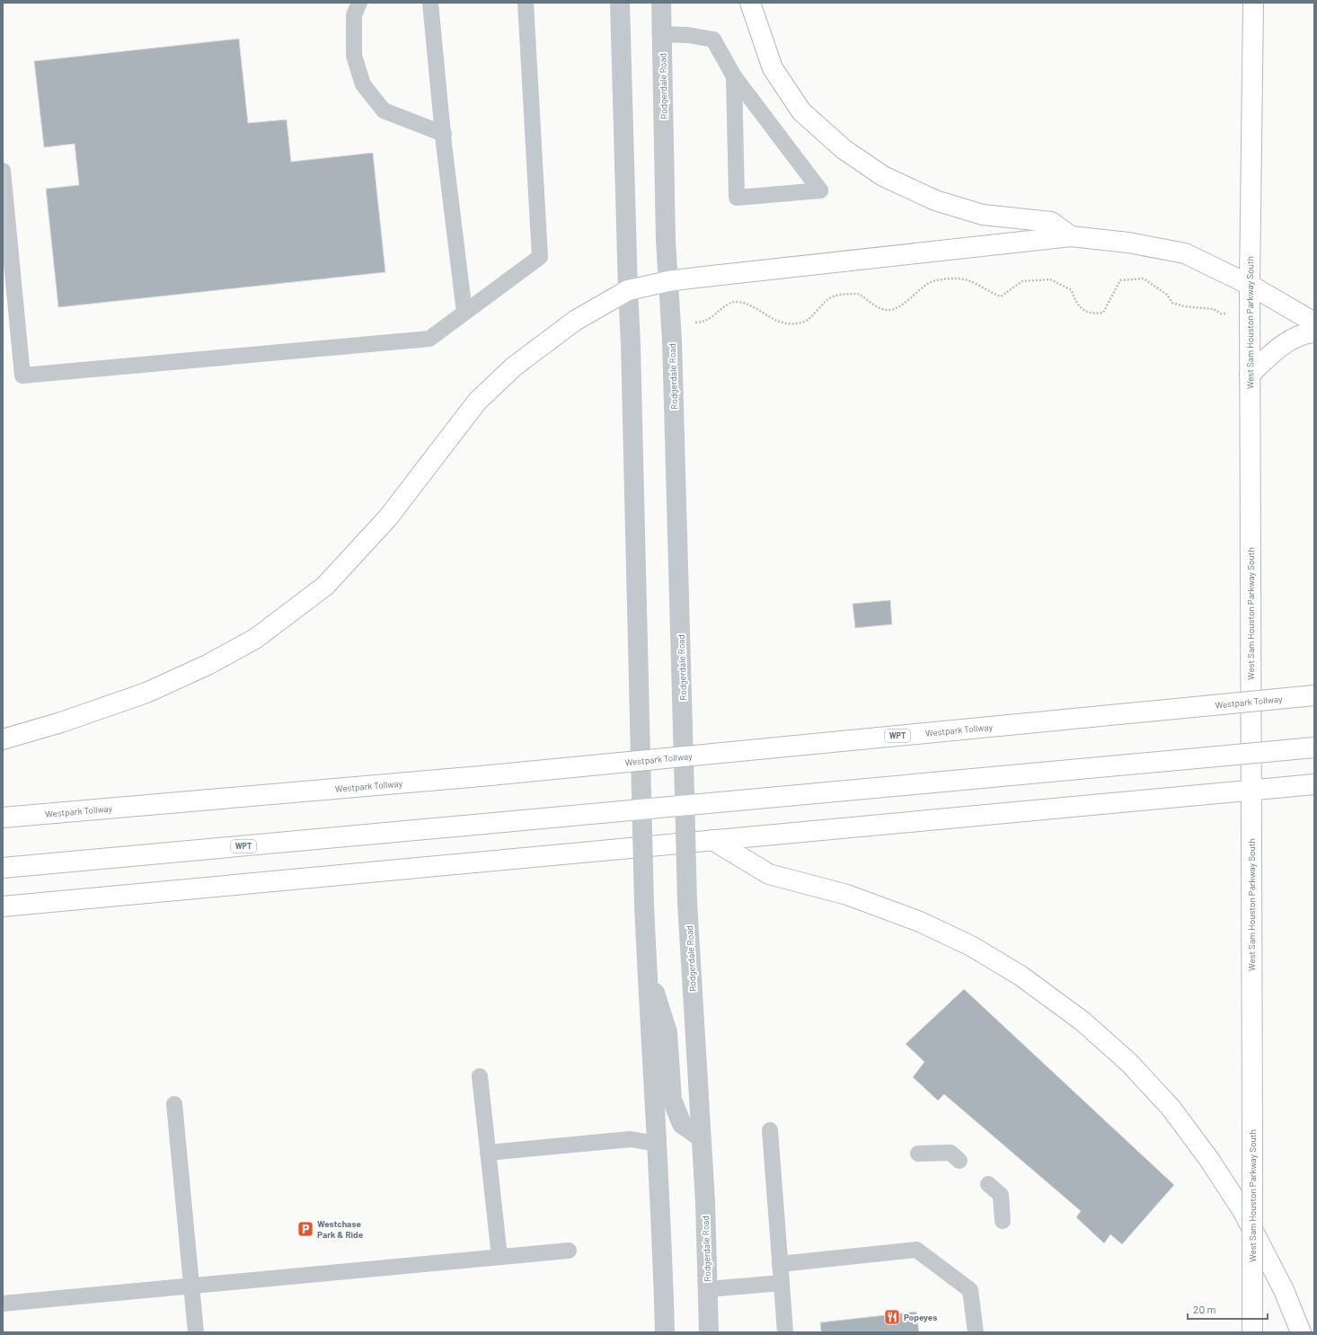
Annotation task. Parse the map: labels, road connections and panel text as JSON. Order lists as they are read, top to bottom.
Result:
{
  "streets": {
    "main road": ["West Sam Houston Parkway South", "Westpark Tollway", "WPT"],
    "street": ["Rodgerdale Road"]
  },
  "places": {
    "parking": ["Westchase Park & Ride"],
    "restaurant": ["Popeyes"]
  },
  "scale_bar": "20 m"
}
